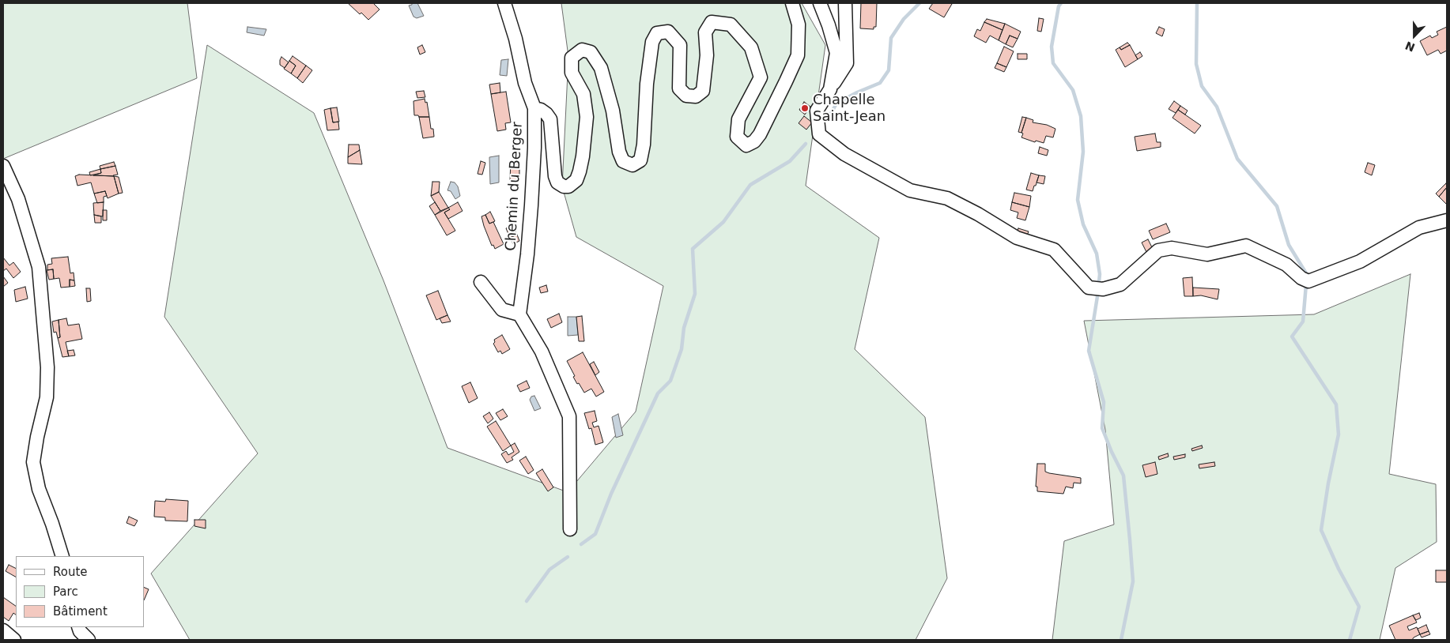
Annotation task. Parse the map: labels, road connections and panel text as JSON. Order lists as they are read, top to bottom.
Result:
{
  "streets": {
    "street": ["Chemin du Berger"]
  },
  "places": ["Chapelle Saint-Jean"],
  "legend": ["Route", "Parc", "Bâtiment"],
  "north": "bottom"
}
